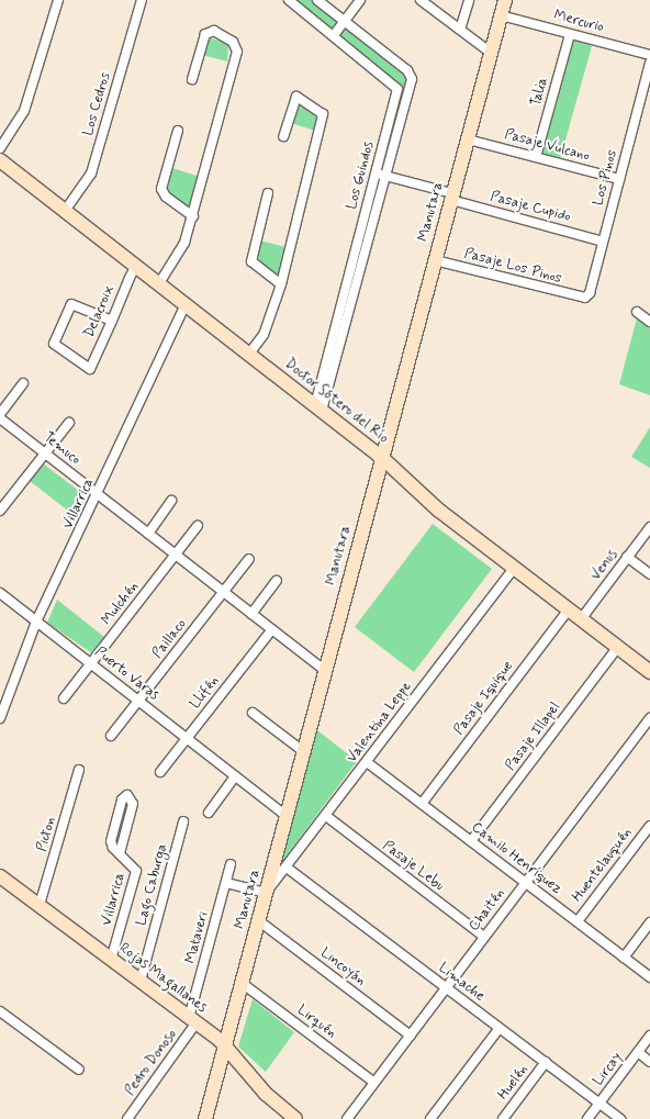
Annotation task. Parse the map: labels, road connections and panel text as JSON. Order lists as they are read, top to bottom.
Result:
{
  "streets": {
    "main road": ["Manutara", "Doctor Sótero del Río", "Rojas Magallanes"],
    "street": [
      "Mercurio",
      "Talia",
      "Los Cedros",
      "Pasaje Vulcano",
      "Los Guindos",
      "Los Pinos",
      "Pasaje Cupido",
      "Pasaje Los Pinos",
      "Delacroix",
      "Temuco",
      "Villarrica",
      "Venus",
      "Mulchén",
      "Paillaco",
      "Puerto Varas",
      "Llifén",
      "Pasaje Iquique",
      "Valentina Leppe",
      "Pasaje Illapel",
      "Picton",
      "Camilo Henríquez",
      "Huentelauquén",
      "Pasaje Lebu",
      "Lago Caburga",
      "Chaitén",
      "Mataveri",
      "Lincoyán",
      "Limache",
      "Lirquén",
      "Pedro Donoso",
      "Lircay",
      "Huelén"
    ]
  },
  "crossings": [
    ["Mercurio", "Talia"],
    ["Mercurio", "Manutara"],
    ["Talia", "Pasaje Vulcano"],
    ["Los Cedros", "Doctor Sótero del Río"],
    ["Pasaje Vulcano", "Los Pinos"],
    ["Pasaje Vulcano", "Manutara"],
    ["Los Guindos", "Pasaje Cupido"],
    ["Los Guindos", "Doctor Sótero del Río"],
    ["Los Pinos", "Pasaje Cupido"],
    ["Los Pinos", "Pasaje Los Pinos"],
    ["Pasaje Cupido", "Manutara"],
    ["Manutara", "Pasaje Los Pinos"],
    ["Manutara", "Doctor Sótero del Río"],
    ["Manutara", "Temuco"],
    ["Manutara", "Puerto Varas"],
    ["Manutara", "Valentina Leppe"],
    ["Manutara", "Lincoyán"],
    ["Manutara", "Rojas Magallanes"],
    ["Manutara", "Lirquén"],
    ["Delacroix", "Doctor Sótero del Río"],
    ["Doctor Sótero del Río", "Villarrica"],
    ["Doctor Sótero del Río", "Venus"],
    ["Doctor Sótero del Río", "Pasaje Iquique"],
    ["Doctor Sótero del Río", "Valentina Leppe"],
    ["Doctor Sótero del Río", "Pasaje Illapel"],
    ["Temuco", "Villarrica"],
    ["Temuco", "Mulchén"],
    ["Temuco", "Paillaco"],
    ["Temuco", "Llifén"],
    ["Villarrica", "Puerto Varas"],
    ["Villarrica", "Rojas Magallanes"],
    ["Mulchén", "Puerto Varas"],
    ["Paillaco", "Puerto Varas"],
    ["Puerto Varas", "Llifén"],
    ["Pasaje Iquique", "Camilo Henríquez"],
    ["Valentina Leppe", "Camilo Henríquez"],
    ["Valentina Leppe", "Pasaje Lebu"],
    ["Valentina Leppe", "Limache"],
    ["Pasaje Illapel", "Camilo Henríquez"],
    ["Picton", "Rojas Magallanes"],
    ["Camilo Henríquez", "Huentelauquén"],
    ["Camilo Henríquez", "Chaitén"],
    ["Pasaje Lebu", "Chaitén"],
    ["Lago Caburga", "Rojas Magallanes"],
    ["Chaitén", "Lincoyán"],
    ["Chaitén", "Limache"],
    ["Chaitén", "Lirquén"],
    ["Mataveri", "Rojas Magallanes"],
    ["Mataveri", "Pedro Donoso"],
    ["Rojas Magallanes", "Pedro Donoso"],
    ["Limache", "Lircay"],
    ["Limache", "Huelén"]
  ]
}
